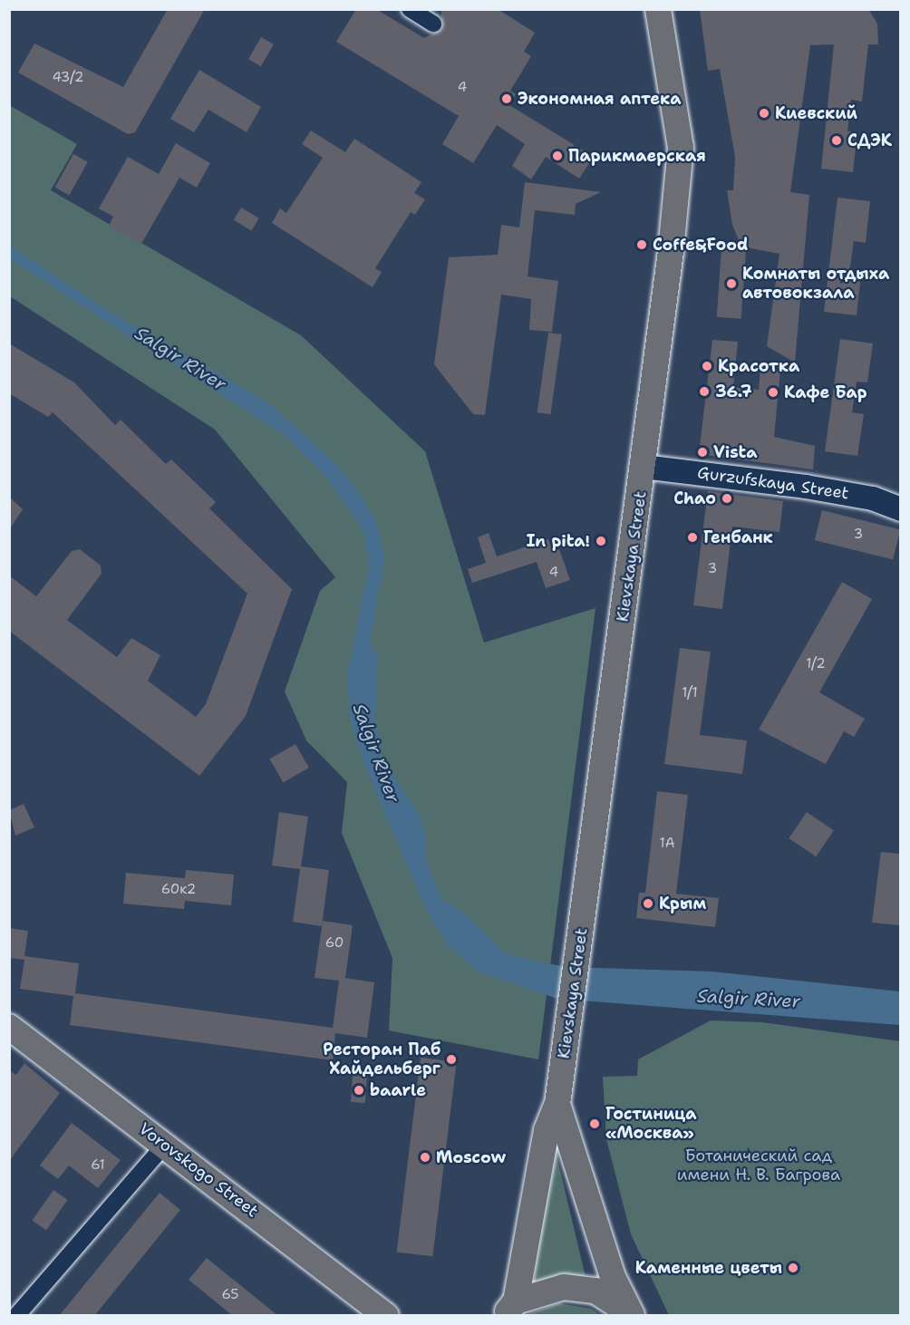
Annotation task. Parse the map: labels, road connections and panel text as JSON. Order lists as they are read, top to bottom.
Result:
{
  "streets": {
    "main road": ["Gurzufskaya Street", "Kievskaya Street", "Vorovskogo Street"]
  },
  "crossings": [
    ["Gurzufskaya Street", "Kievskaya Street"]
  ],
  "water": ["Salgir River"],
  "parks": ["Ботанический сад имени Н. В. Багрова"],
  "places": [
    "Экономная аптека",
    "Киевский",
    "СДЭК",
    "Парикмаерская",
    "Coffe&Food",
    "Комнаты отдыха автовокзала",
    "Красотка",
    "36.7",
    "Кафе Бар",
    "Vista",
    "Chao",
    "Генбанк",
    "In pita!",
    "Крым",
    "Ресторан Паб Хайдельберг",
    "baarle",
    "Гостиница «Москва»",
    "Moscow",
    "Каменные цветы"
  ],
  "house_numbers": [
    "43/2",
    "4",
    "3",
    "3",
    "4",
    "1/2",
    "1/1",
    "1А",
    "60к2",
    "60",
    "61",
    "65"
  ]
}
